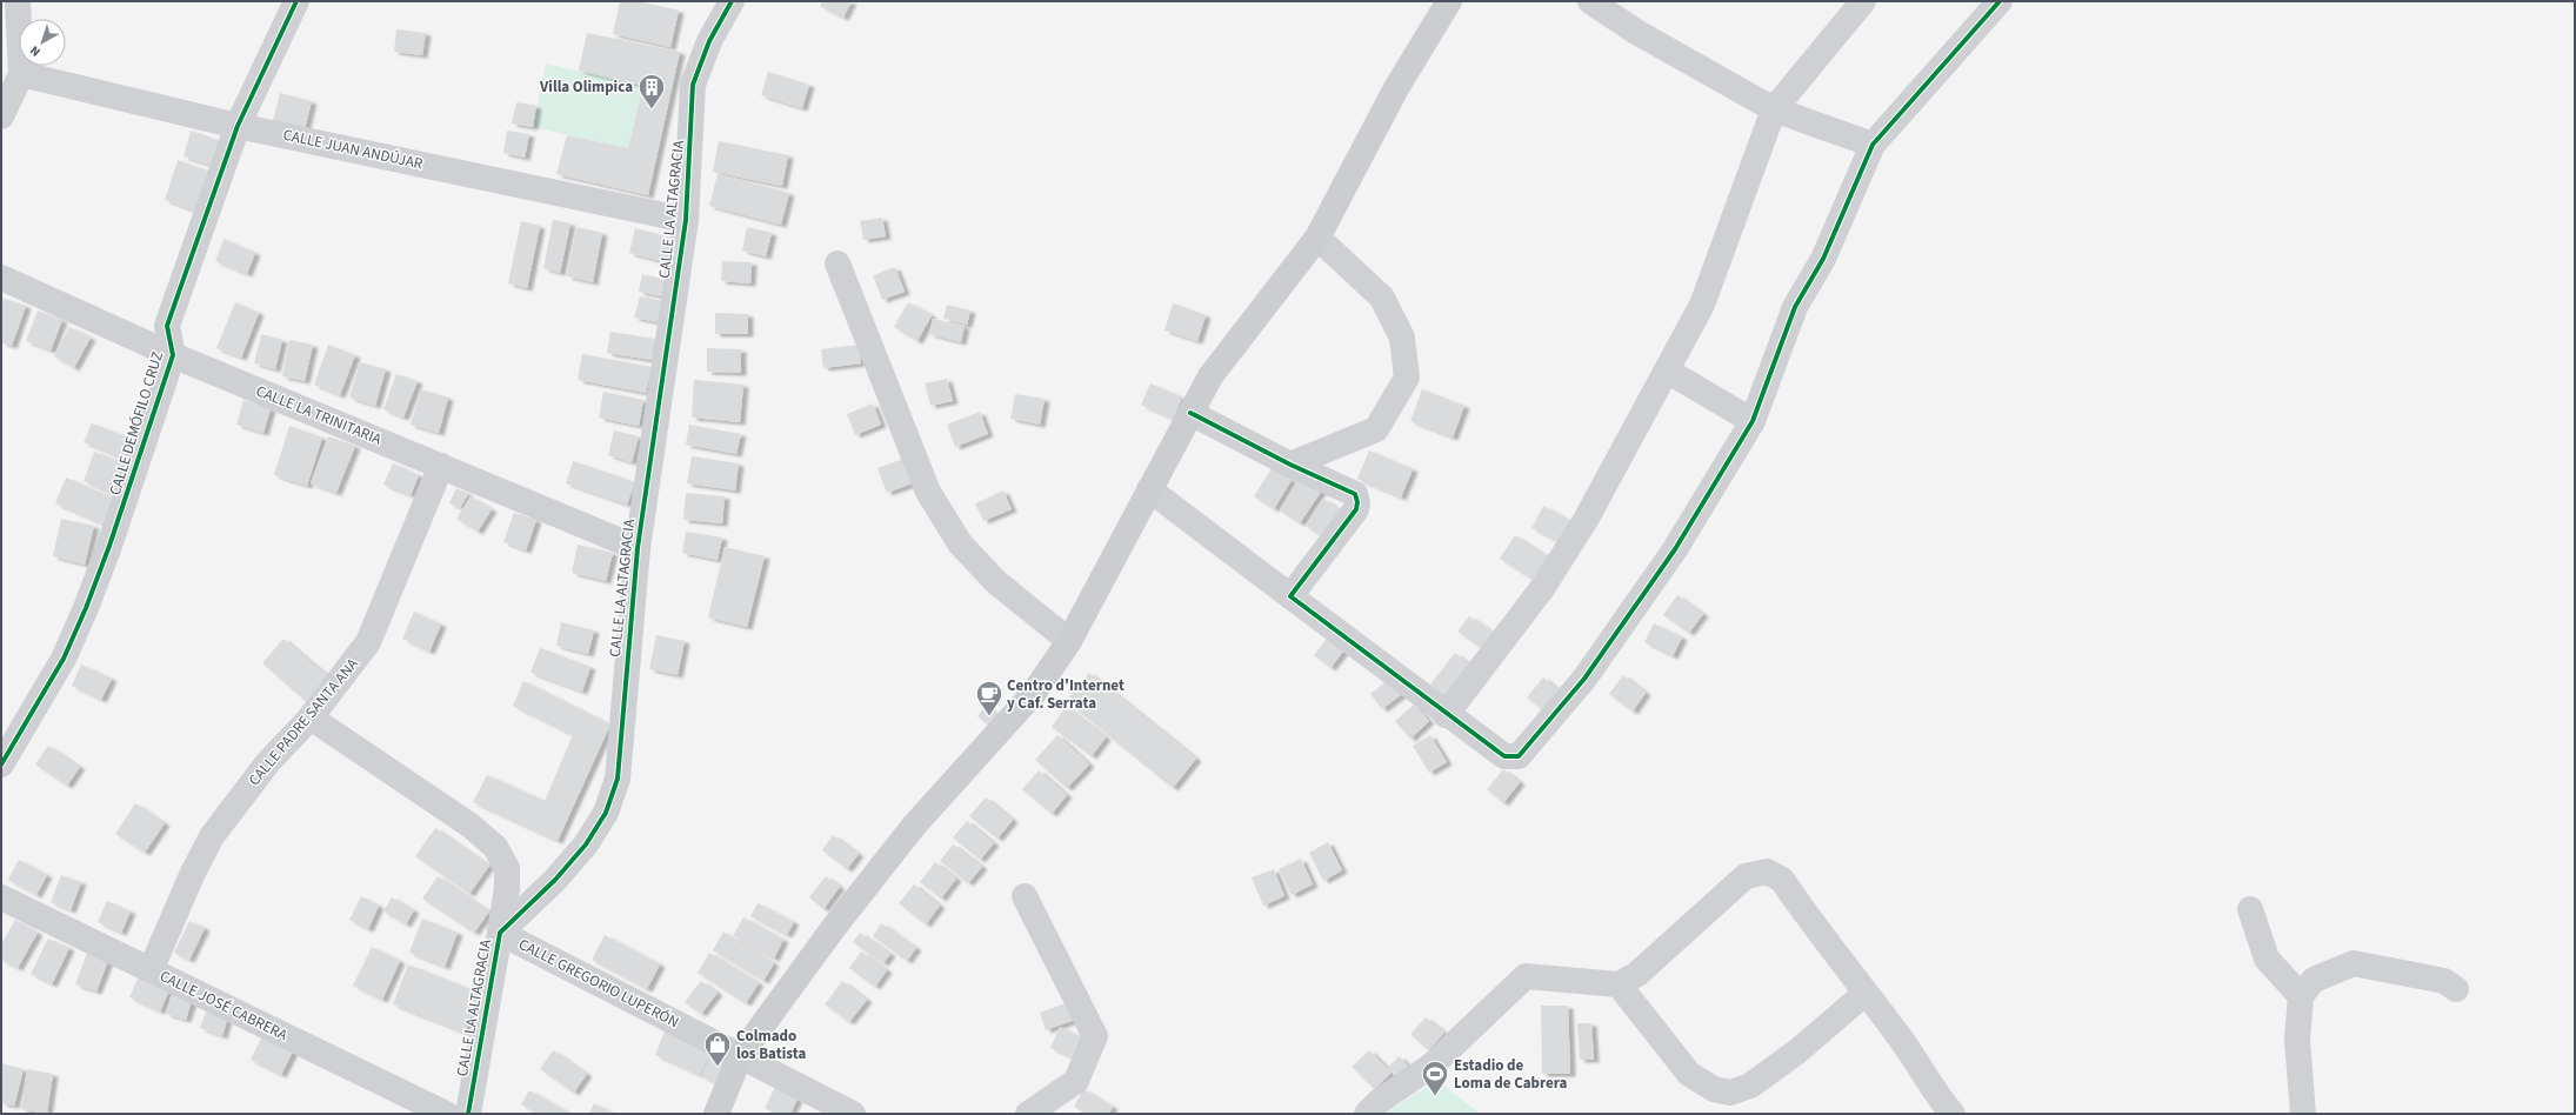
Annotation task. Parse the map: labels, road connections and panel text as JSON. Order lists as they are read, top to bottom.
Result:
{
  "streets": {
    "street": [
      "CALLE JUAN ANDÚJAR",
      "CALLE LA ALTAGRACIA",
      "CALLE LA TRINITARIA",
      "CALLE DEMÓFILO CRUZ",
      "CALLE PADRE SANTA ANA",
      "CALLE GREGORIO LUPERÓN",
      "CALLE JOSÉ CABRERA"
    ]
  },
  "crossings": [
    ["CALLE JUAN ANDÚJAR", "CALLE LA ALTAGRACIA"],
    ["CALLE JUAN ANDÚJAR", "CALLE DEMÓFILO CRUZ"],
    ["CALLE LA ALTAGRACIA", "CALLE LA TRINITARIA"],
    ["CALLE LA ALTAGRACIA", "CALLE GREGORIO LUPERÓN"],
    ["CALLE LA TRINITARIA", "CALLE DEMÓFILO CRUZ"],
    ["CALLE LA TRINITARIA", "CALLE PADRE SANTA ANA"],
    ["CALLE PADRE SANTA ANA", "CALLE GREGORIO LUPERÓN"],
    ["CALLE PADRE SANTA ANA", "CALLE JOSÉ CABRERA"]
  ],
  "places": {
    "building": ["Villa Olimpica"],
    "cafe": ["Centro d'Internet y Caf. Serrata"],
    "shop": ["Colmado los Batista"],
    "sports": ["Estadio de Loma de Cabrera"]
  },
  "north": "bottom left"
}
